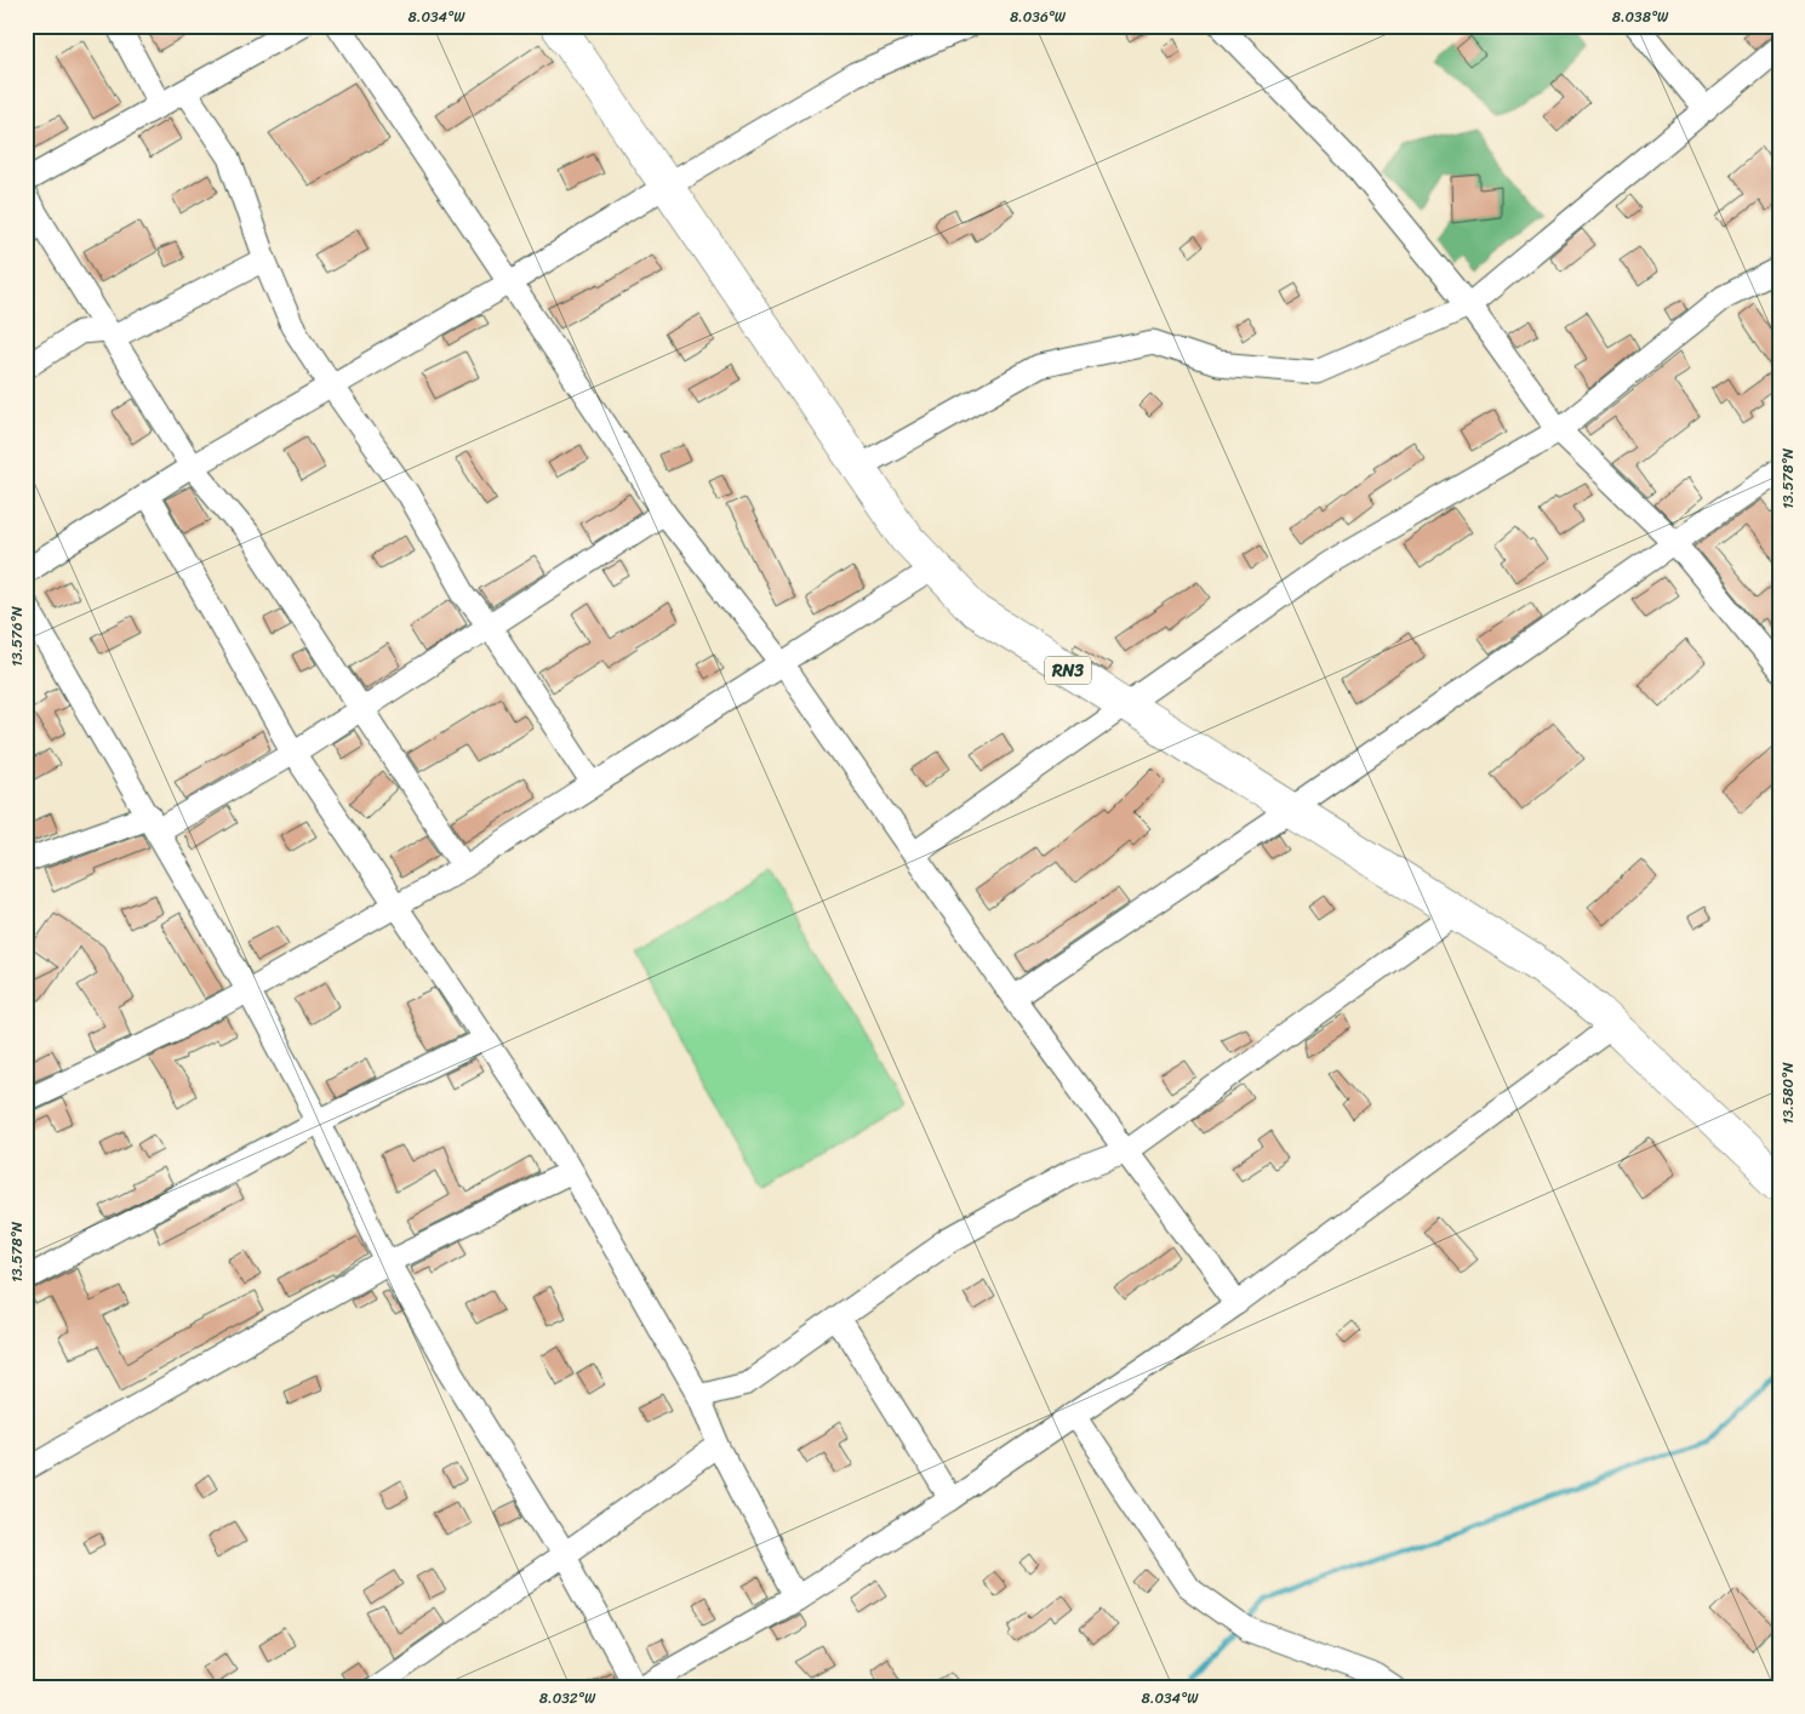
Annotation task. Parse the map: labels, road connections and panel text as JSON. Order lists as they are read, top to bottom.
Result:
{
  "streets": {
    "highway": ["RN3"]
  },
  "coordinates": [
    "8.034°W",
    "8.036°W",
    "8.038°W",
    "13.578°N",
    "13.576°N",
    "13.580°N",
    "8.032°W"
  ]
}
